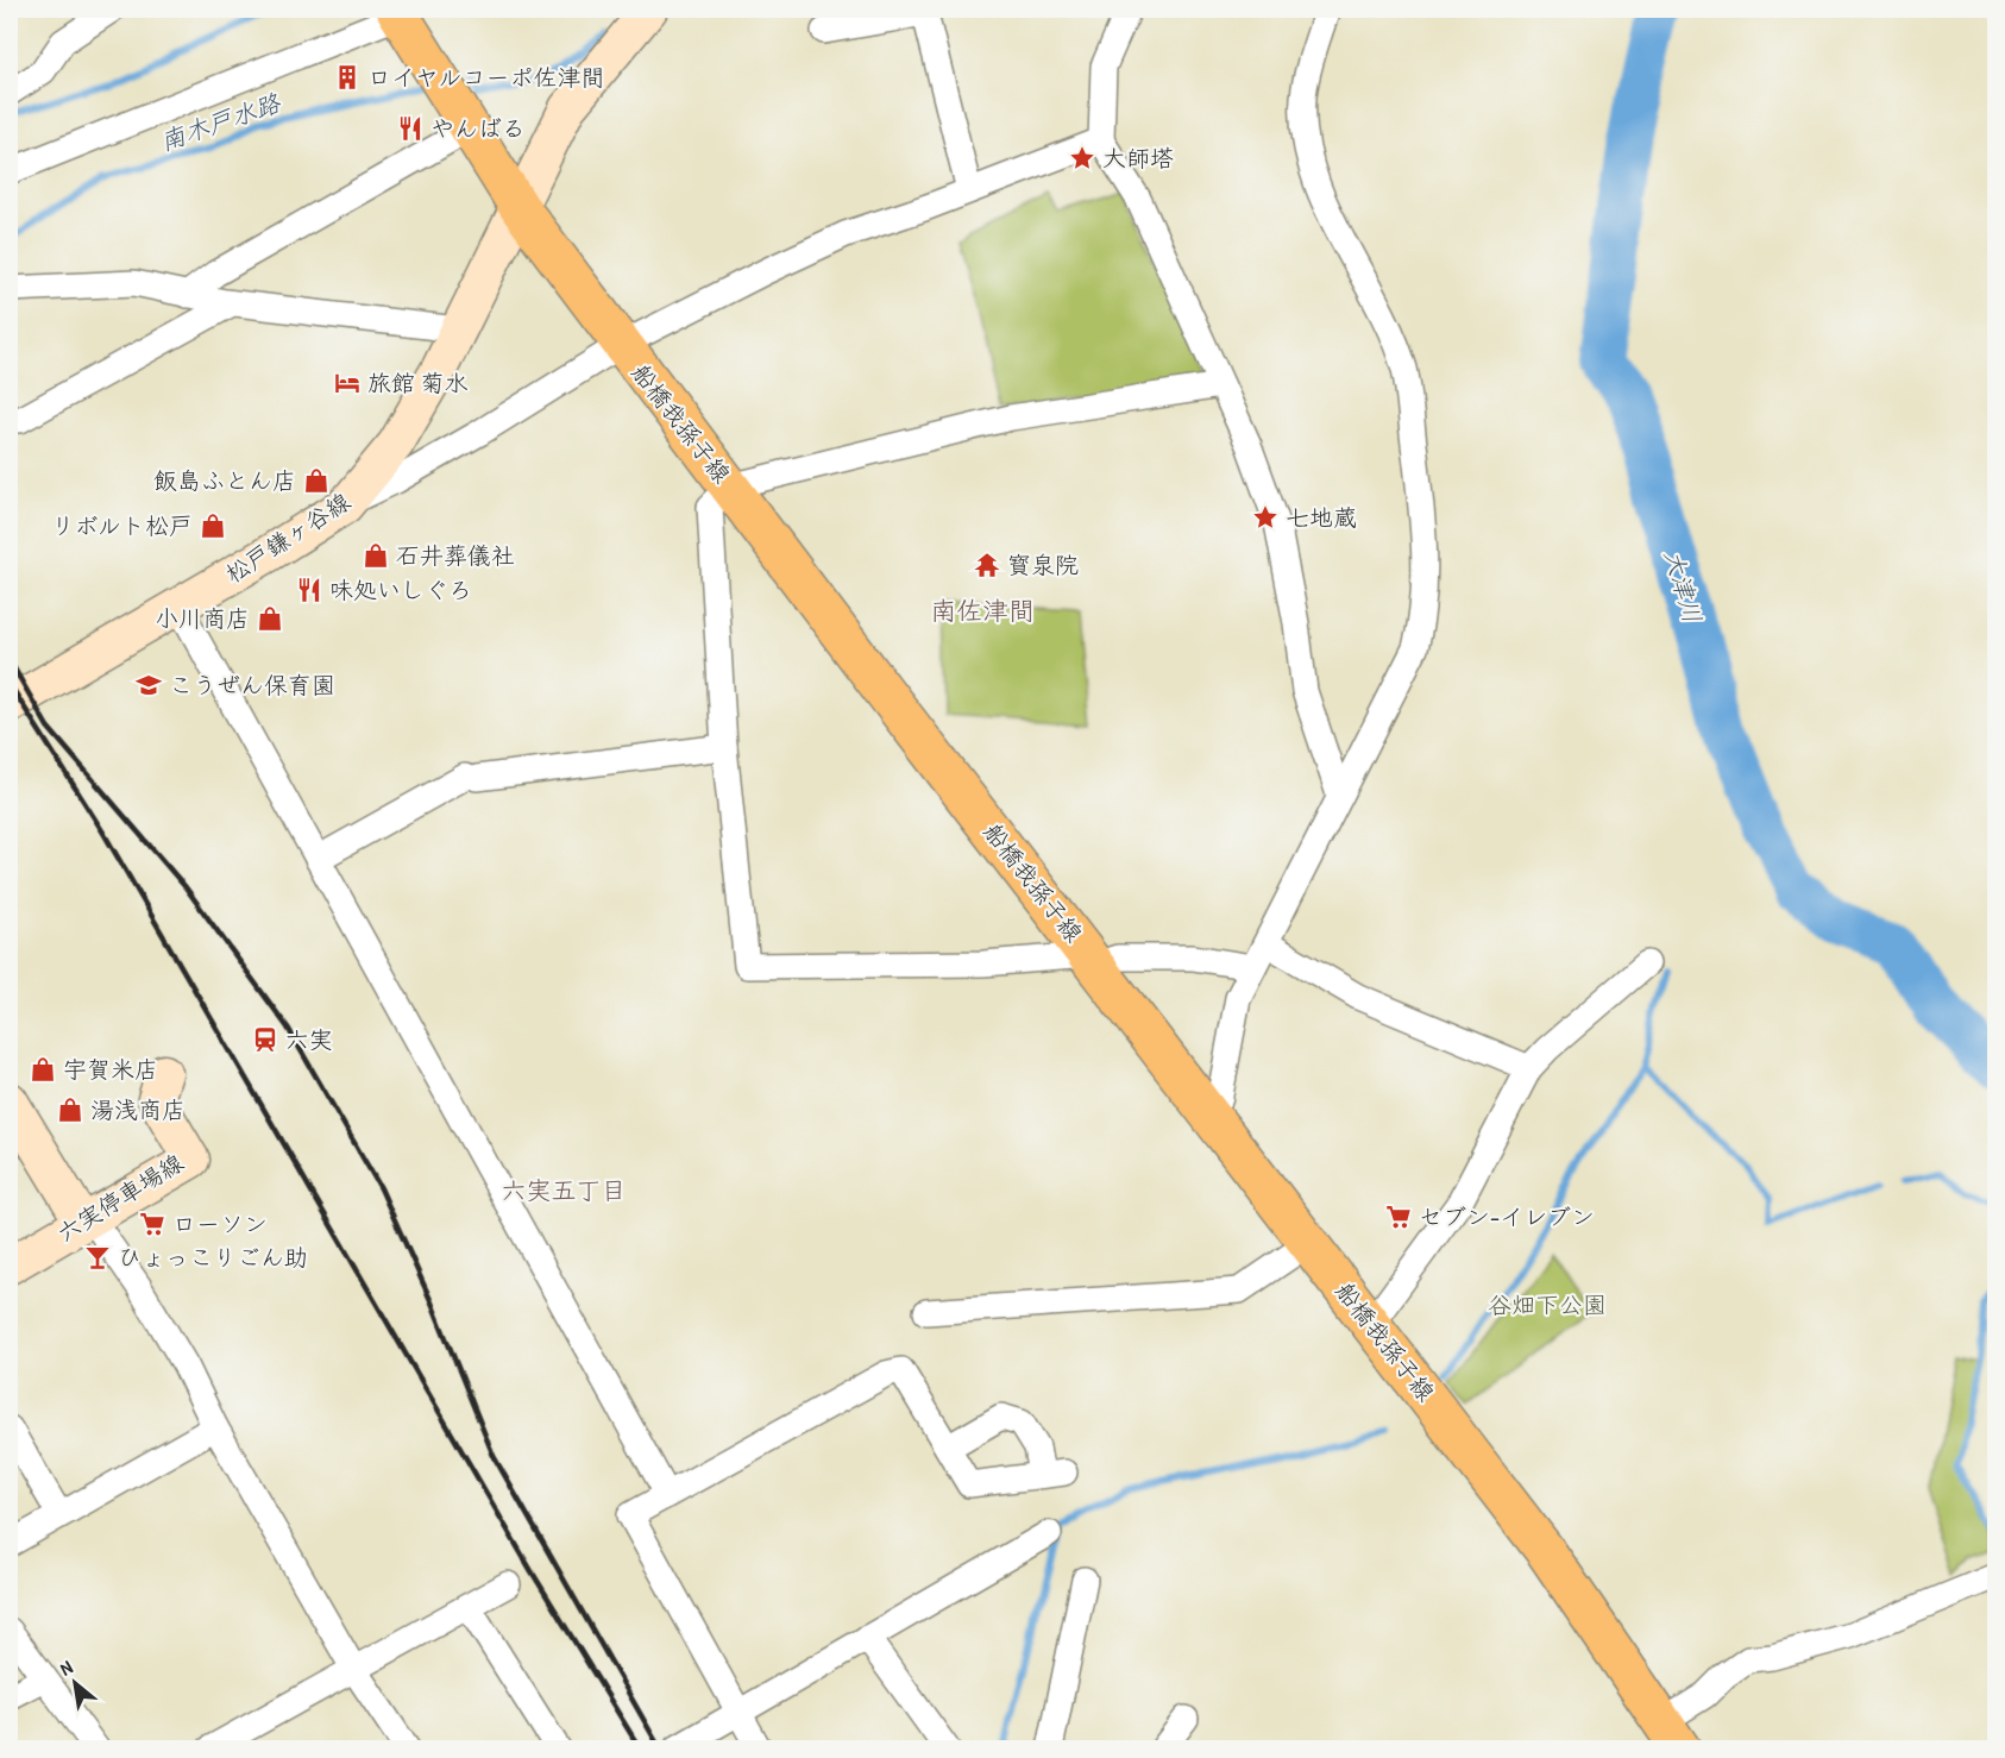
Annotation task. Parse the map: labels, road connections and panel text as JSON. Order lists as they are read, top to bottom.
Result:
{
  "streets": {
    "main road": ["船橋我孫子線", "松戸鎌ヶ谷線", "六実停車場線"]
  },
  "crossings": [
    ["船橋我孫子線", "松戸鎌ヶ谷線"]
  ],
  "districts": ["南佐津間", "六実五丁目"],
  "water": ["南木戸水路", "大津川"],
  "parks": ["谷畑下公園"],
  "places": {
    "building": ["ロイヤルコーポ佐津間"],
    "restaurant": ["やんばる", "味処いしぐろ"],
    "place": ["大師塔", "七地蔵"],
    "hotel": ["旅館 菊水"],
    "shop": [
      "飯島ふとん店",
      "リボルト松戸",
      "石井葬儀社",
      "小川商店",
      "宇賀米店",
      "湯浅商店"
    ],
    "temple": ["寳泉院"],
    "school or university": ["こうぜん保育園"],
    "station": ["六実"],
    "supermarket": ["セブン-イレブン", "ローソン"],
    "bar": ["ひょっこりごん助"]
  },
  "north": "top left"
}
